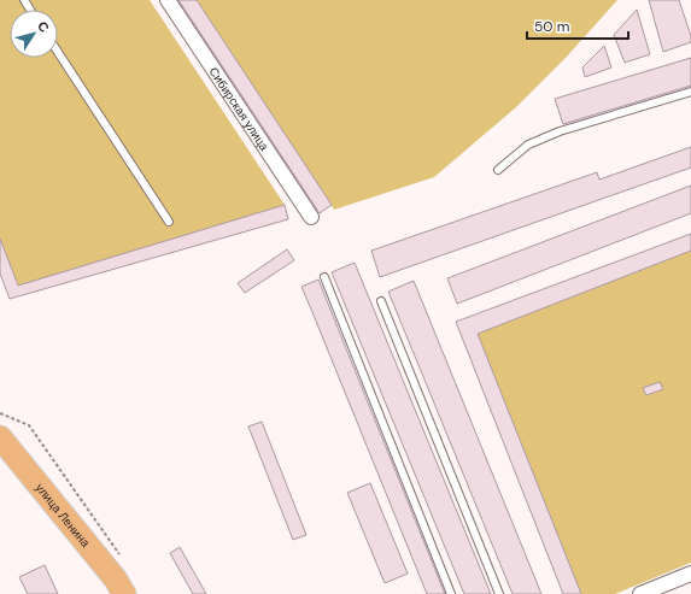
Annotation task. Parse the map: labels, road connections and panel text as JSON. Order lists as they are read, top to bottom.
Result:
{
  "streets": {
    "main road": ["улица Ленина"],
    "street": ["Сибирская улица"]
  },
  "scale_bar": "50 m",
  "north": "top right"
}
